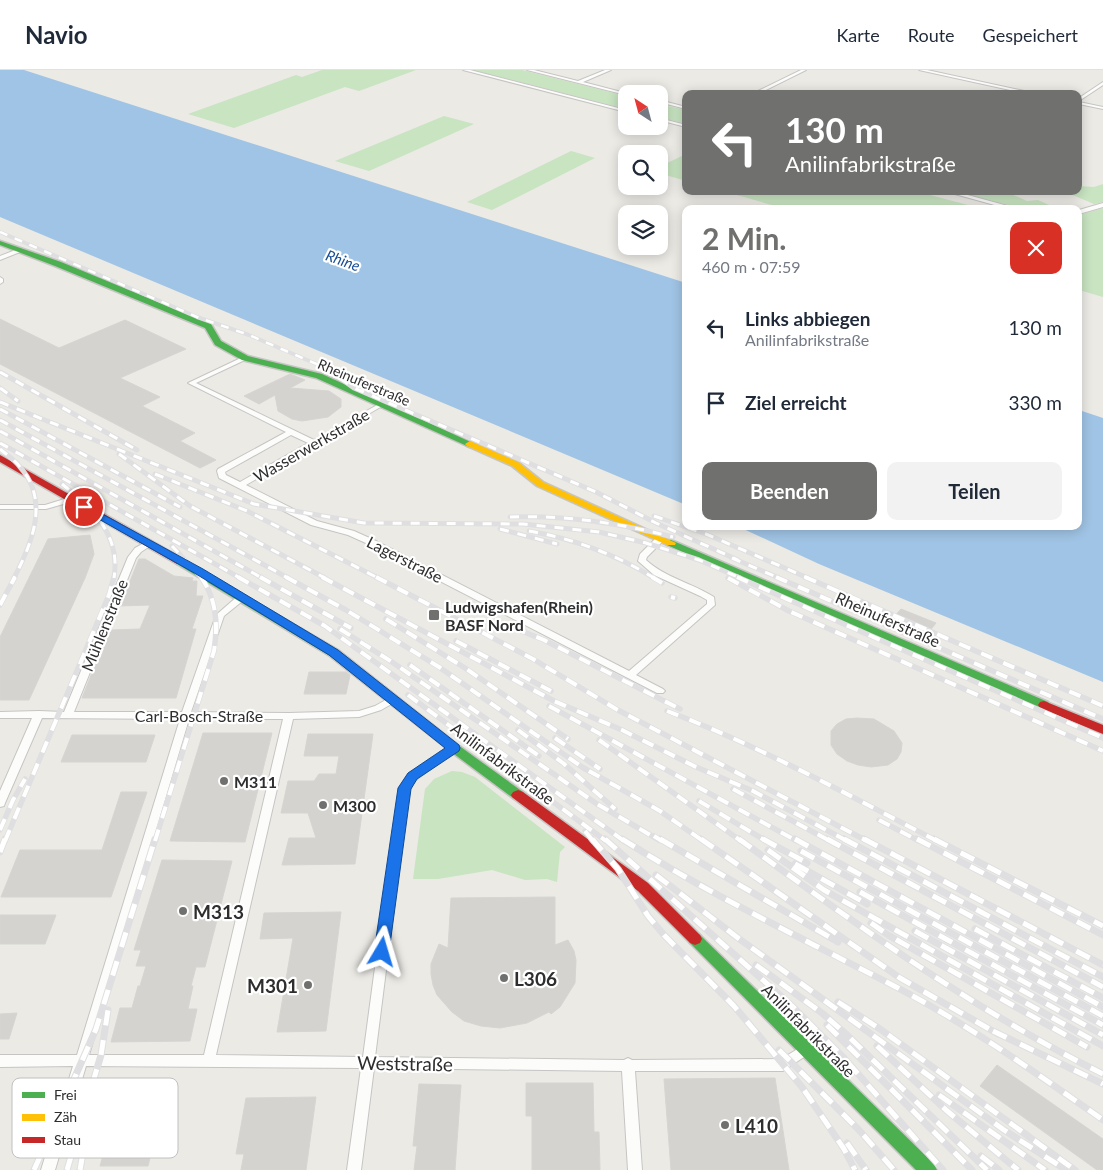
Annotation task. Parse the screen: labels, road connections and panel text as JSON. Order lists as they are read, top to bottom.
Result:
{
  "streets": {
    "street": [
      "Rheinuferstraße",
      "Wasserwerkstraße",
      "Lagerstraße",
      "Mühlenstraße",
      "Carl-Bosch-Straße",
      "Anilinfabrikstraße",
      "Weststraße"
    ]
  },
  "crossings": [
    ["Rheinuferstraße", "Wasserwerkstraße"],
    ["Wasserwerkstraße", "Lagerstraße"],
    ["Mühlenstraße", "Carl-Bosch-Straße"],
    ["Mühlenstraße", "Anilinfabrikstraße"],
    ["Carl-Bosch-Straße", "Anilinfabrikstraße"],
    ["Anilinfabrikstraße", "Weststraße"]
  ],
  "water": ["Rhine"],
  "places": {
    "transit": ["Ludwigshafen(Rhein) BASF Nord"],
    "other": [
      "M311",
      "M300",
      "M313",
      "L306",
      "M301",
      "L410"
    ]
  },
  "legend": ["Frei", "Zäh", "Stau"],
  "north": "top left",
  "page": {
    "header": "Navio",
    "nav": ["Karte", "Route", "Gespeichert"],
    "turn": ["130 m", "Anilinfabrikstraße"],
    "heading": ["2 Min.", "460 m · 07:59"],
    "list": [
      {
        "name": "Links abbiegen",
        "note": "Anilinfabrikstraße",
        "value": "130 m"
      },
      {
        "name": "Ziel erreicht",
        "value": "330 m"
      }
    ],
    "buttons": ["Beenden", "Teilen"]
  }
}
